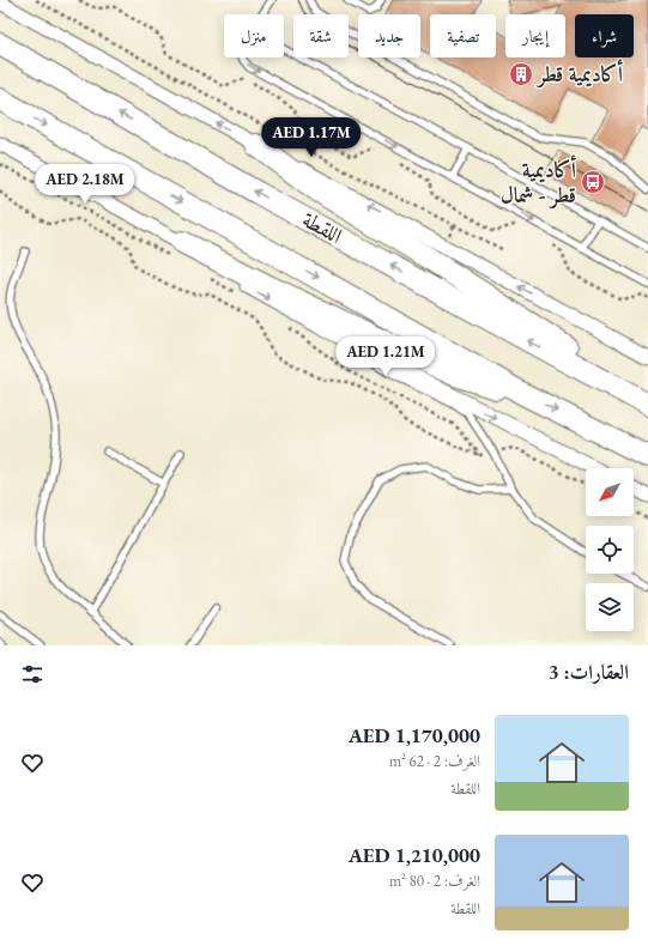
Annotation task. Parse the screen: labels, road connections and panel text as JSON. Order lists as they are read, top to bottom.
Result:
{
  "streets": {
    "main road": ["اللقطة"]
  },
  "places": {
    "building": ["أكاديمية قطر"],
    "bus stop": ["أكاديمية قطر - شمال"]
  },
  "north": "bottom left",
  "page": {
    "chip": [
      "شراء",
      "إيجار",
      "تصفية",
      "جديد",
      "شقة",
      "منزل"
    ],
    "price": ["AED 1.17M", "AED 2.18M", "AED 1.21M"],
    "heading": "العقارات: 3",
    "list": [
      {
        "name": "AED 1,170,000",
        "note": "الغرف: 2 · 62 m² · اللقطة"
      },
      {
        "name": "AED 1,210,000",
        "note": "الغرف: 2 · 80 m² · اللقطة"
      }
    ]
  }
}
